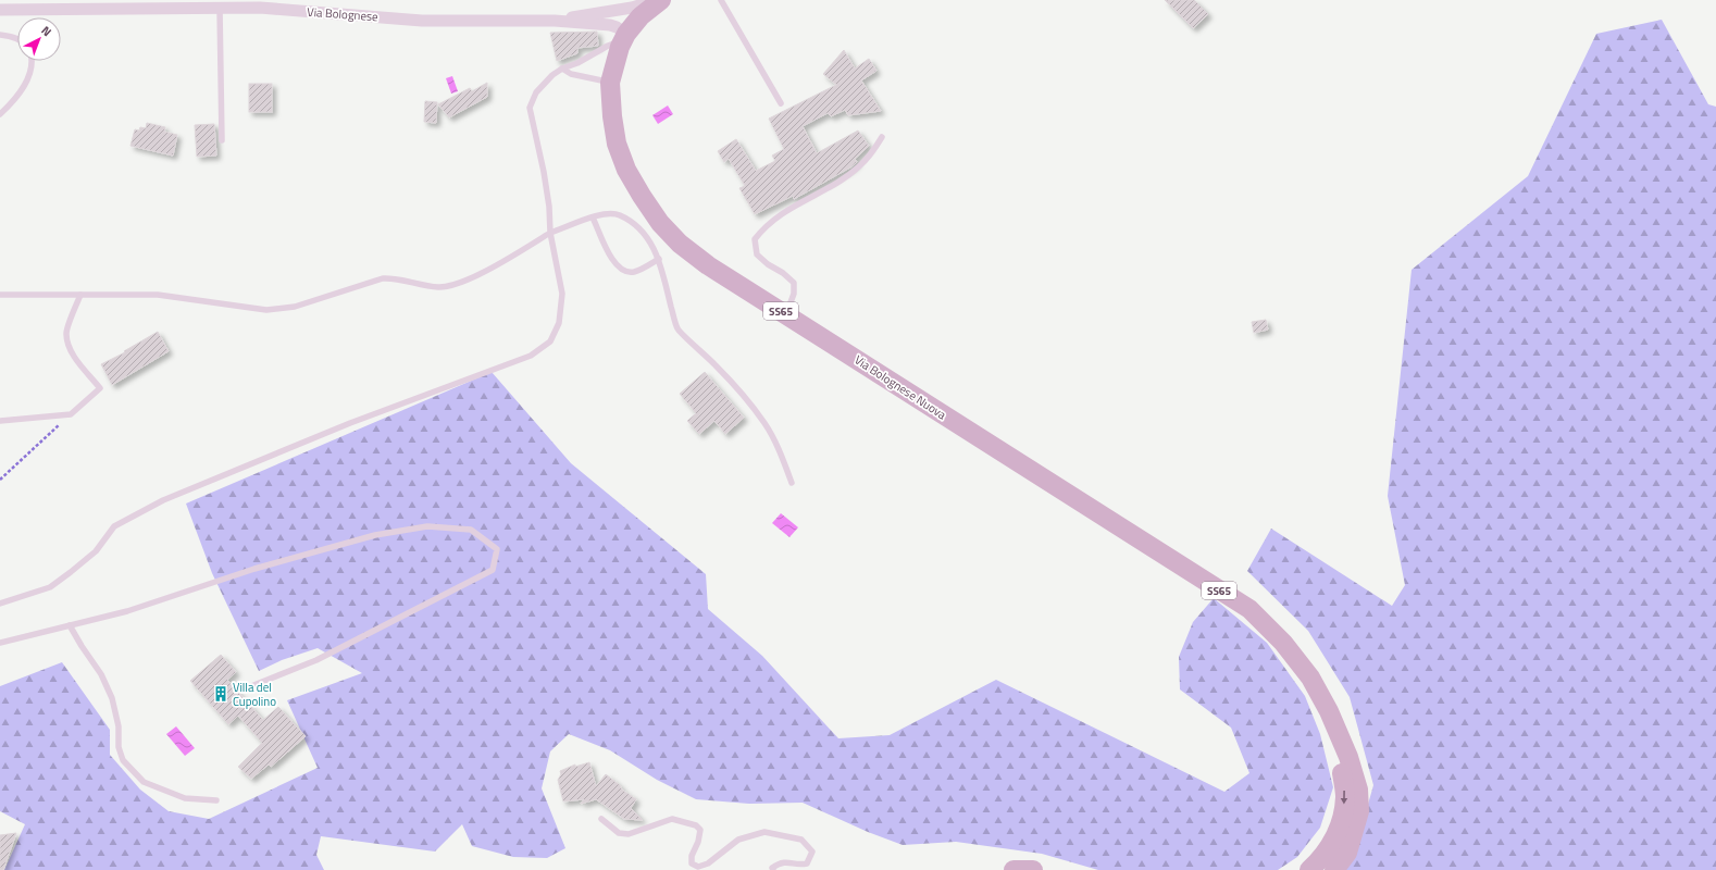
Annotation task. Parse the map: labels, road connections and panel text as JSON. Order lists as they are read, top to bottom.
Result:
{
  "streets": {
    "main road": ["SS65", "Via Bolognese Nuova"],
    "street": ["Via Bolognese"]
  },
  "crossings": [
    ["Via Bolognese", "Via Bolognese Nuova"]
  ],
  "places": {
    "building": ["Villa del Cupolino"]
  },
  "north": "top right"
}
